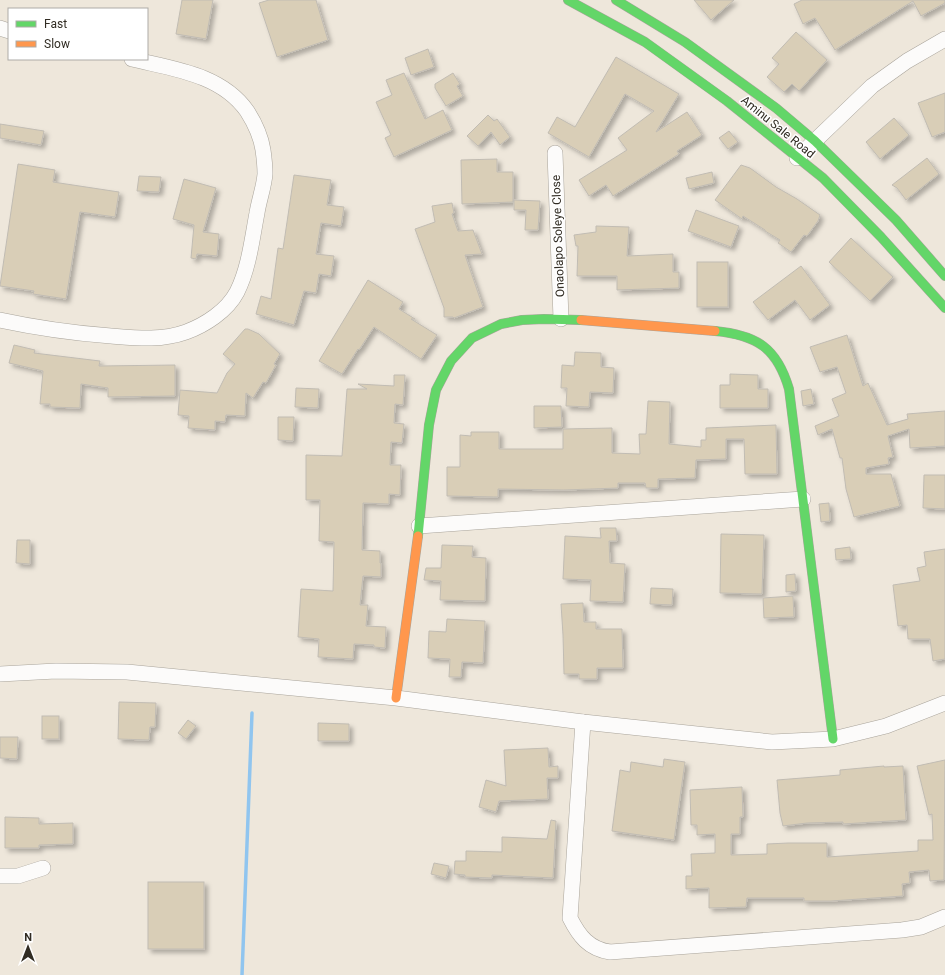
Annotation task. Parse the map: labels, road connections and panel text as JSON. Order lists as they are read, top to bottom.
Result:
{
  "streets": {
    "street": ["Aminu Sale Road", "Onaolapo Soleye Close"]
  },
  "legend": ["Fast", "Slow"],
  "north": "top"
}
